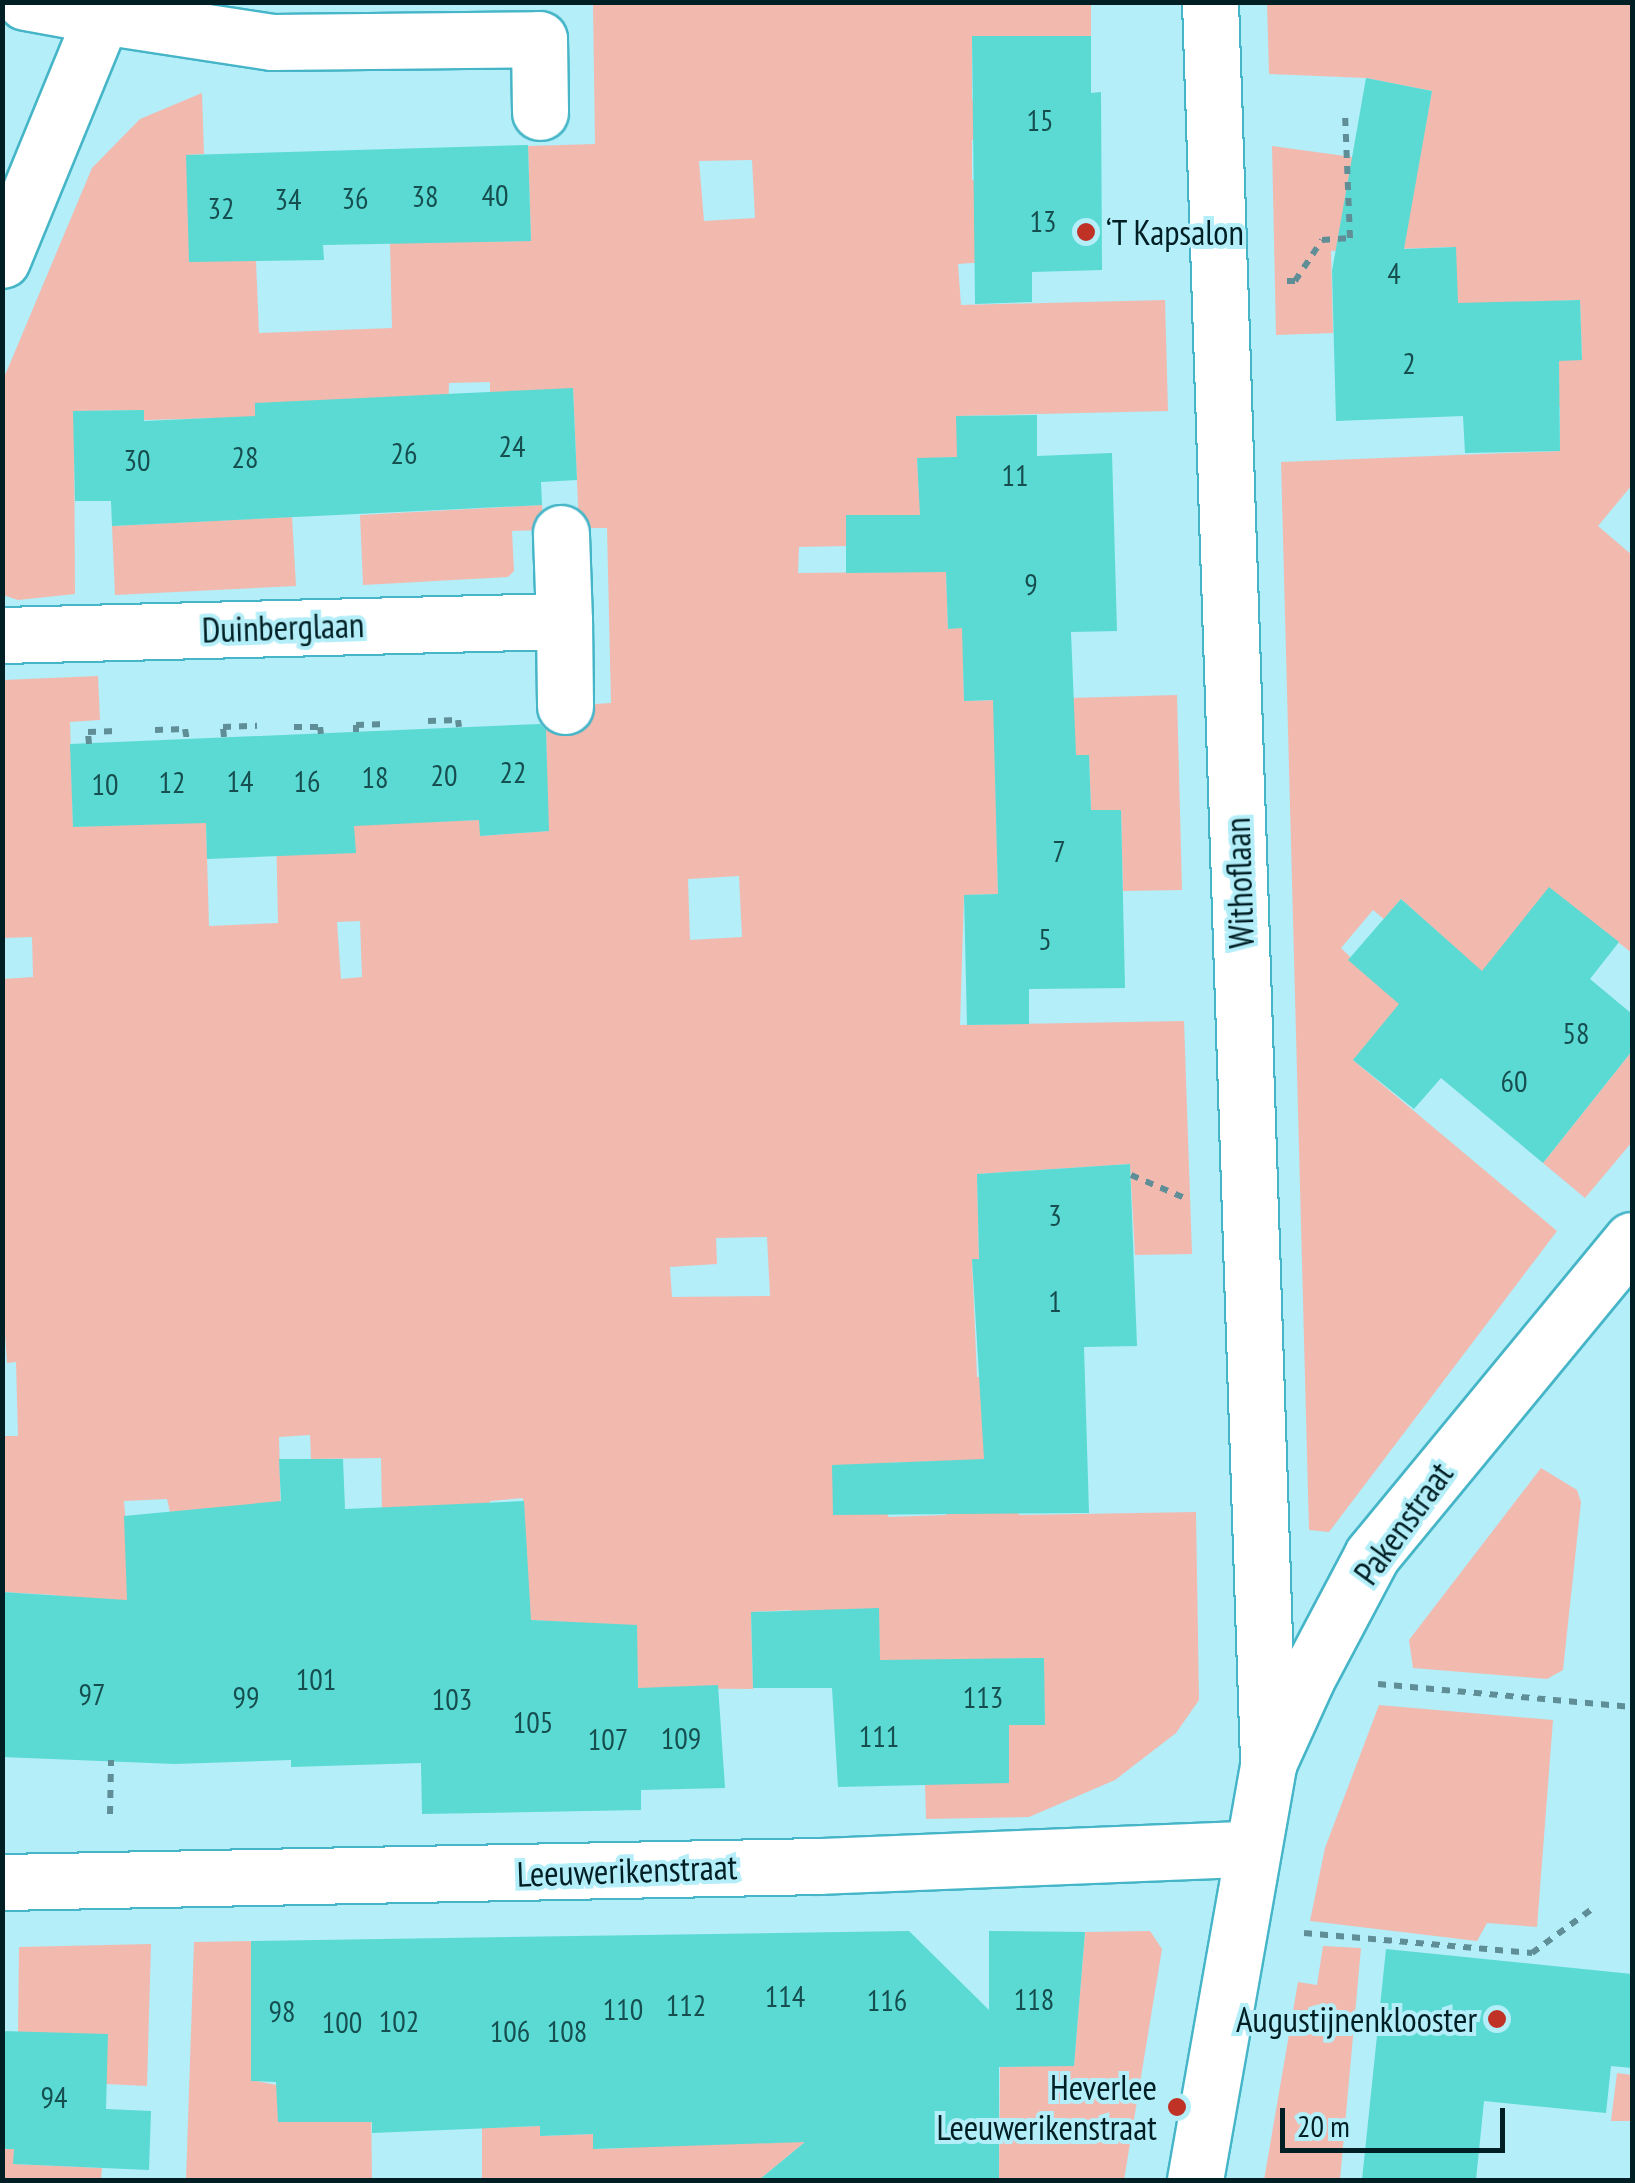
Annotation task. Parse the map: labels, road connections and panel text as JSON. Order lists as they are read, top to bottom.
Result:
{
  "streets": {
    "street": [
      "Duinberglaan",
      "Withoflaan",
      "Pakenstraat",
      "Leeuwerikenstraat"
    ]
  },
  "crossings": [
    ["Withoflaan", "Pakenstraat"],
    ["Pakenstraat", "Leeuwerikenstraat"]
  ],
  "places": ["‘T Kapsalon", "Augustijnenklooster", "Heverlee Leeuwerikenstraat"],
  "house_numbers": [
    "15",
    "40",
    "38",
    "36",
    "34",
    "32",
    "13",
    "4",
    "2",
    "24",
    "26",
    "28",
    "30",
    "11",
    "9",
    "22",
    "20",
    "18",
    "14",
    "16",
    "12",
    "10",
    "7",
    "5",
    "58",
    "60",
    "3",
    "1",
    "101",
    "97",
    "99",
    "113",
    "103",
    "105",
    "111",
    "109",
    "107",
    "114",
    "118",
    "116",
    "112",
    "110",
    "98",
    "102",
    "100",
    "106",
    "108",
    "94"
  ],
  "scale_bar": "20 m"
}
